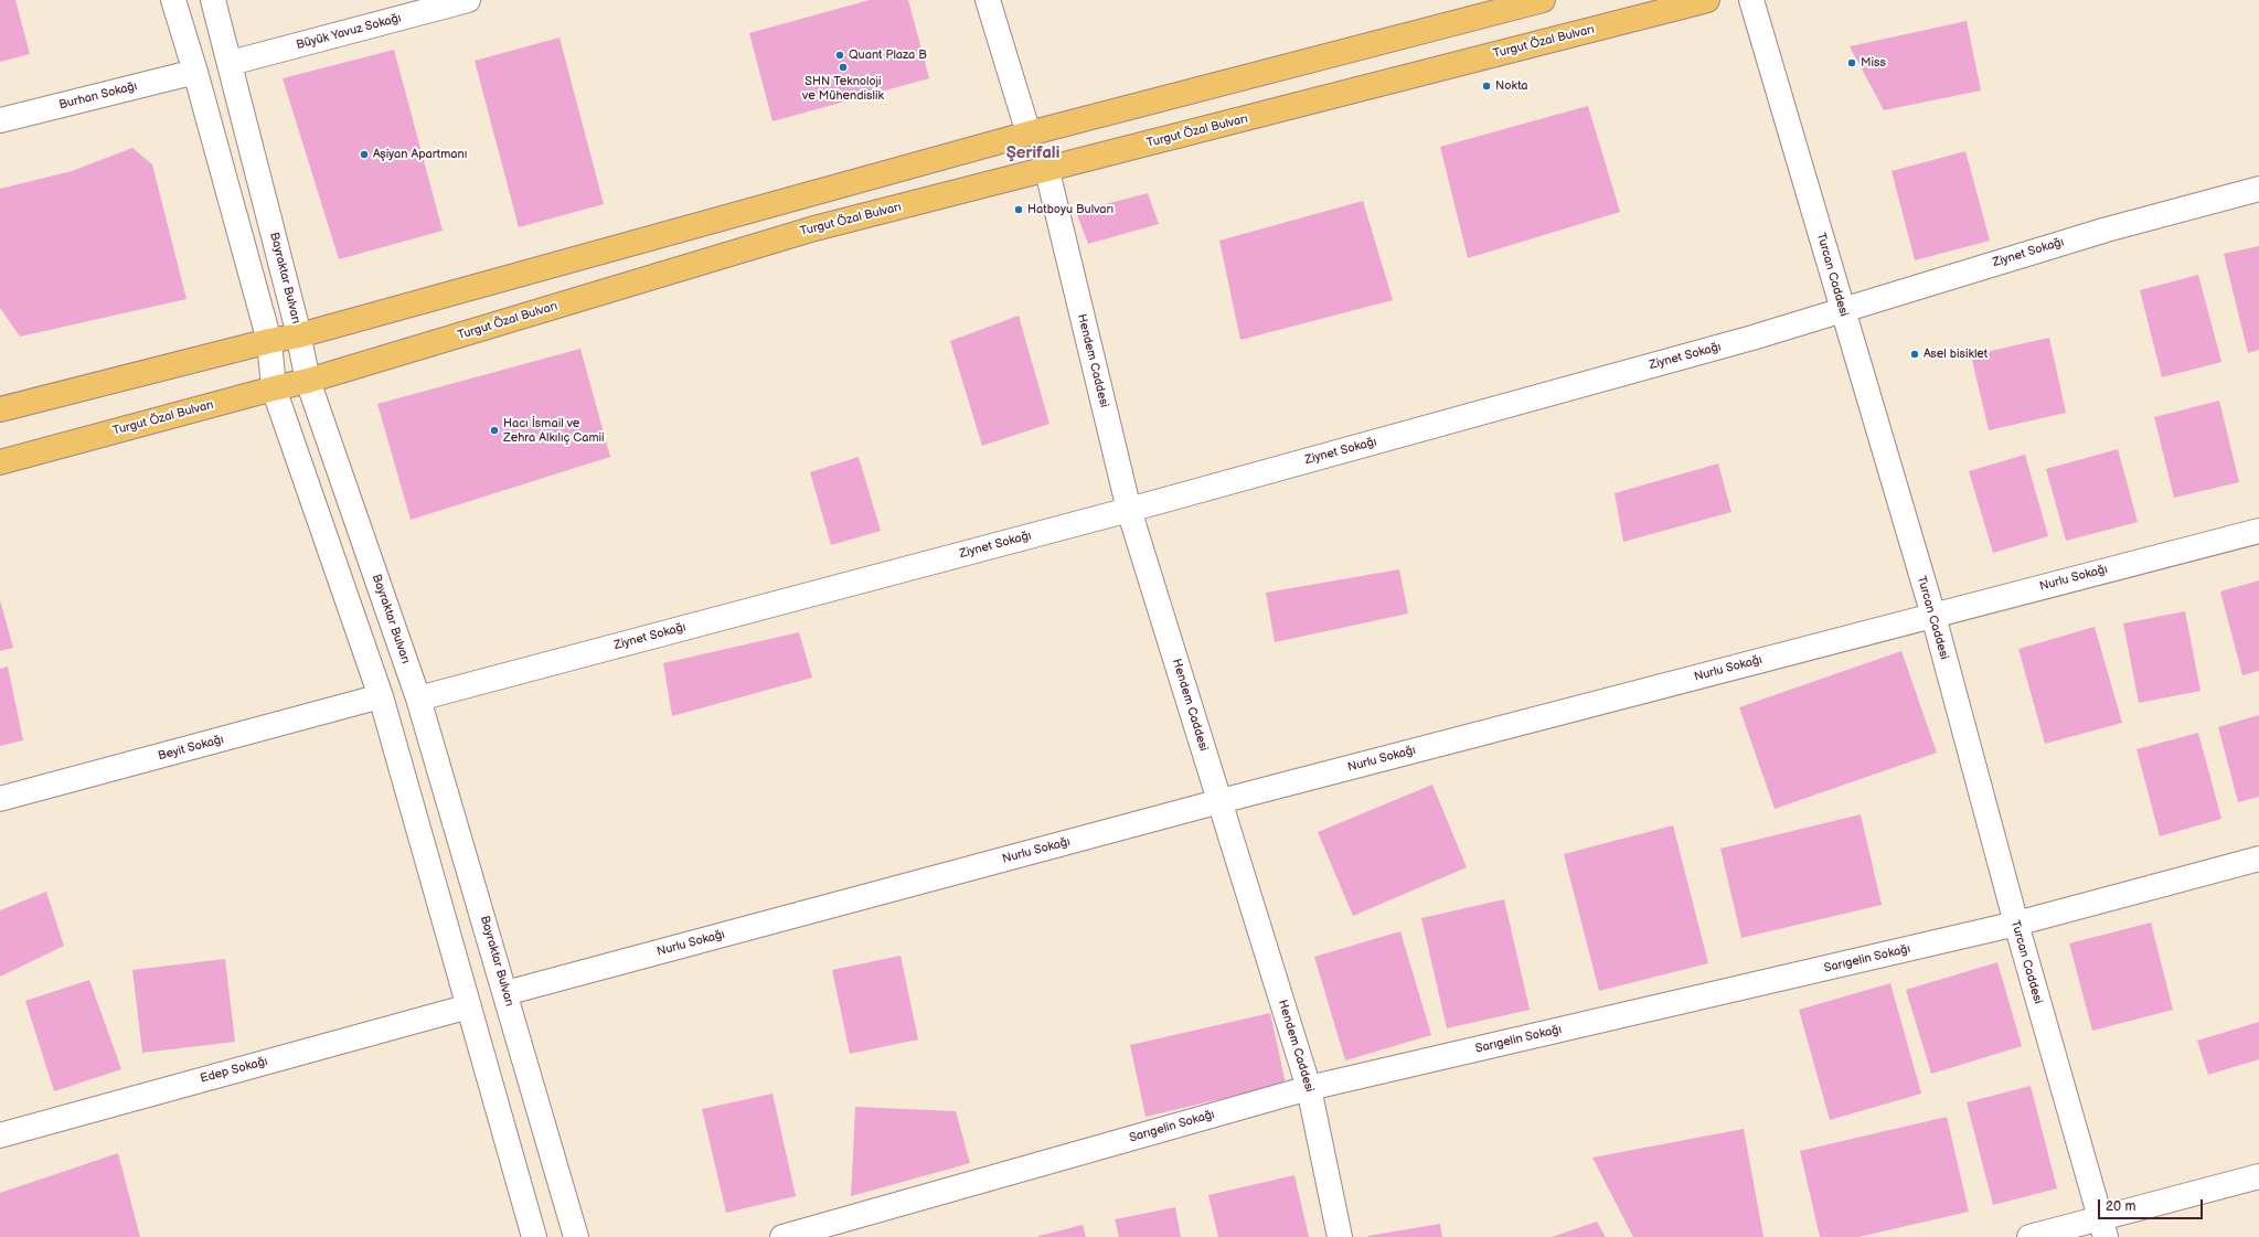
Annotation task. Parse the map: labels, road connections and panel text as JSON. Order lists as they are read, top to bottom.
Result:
{
  "streets": {
    "main road": ["Turgut Özal Bulvarı"],
    "street": [
      "Büyük Yavuz Sokağı",
      "Burhan Sokağı",
      "Ziynet Sokağı",
      "Turcan Caddesi",
      "Bayraktar Bulvarı",
      "Hendem Caddesi",
      "Nurlu Sokağı",
      "Beyit Sokağı",
      "Sarıgelin Sokağı",
      "Edep Sokağı"
    ]
  },
  "crossings": [
    ["Büyük Yavuz Sokağı", "Bayraktar Bulvarı"],
    ["Turgut Özal Bulvarı", "Bayraktar Bulvarı"],
    ["Turgut Özal Bulvarı", "Hendem Caddesi"],
    ["Ziynet Sokağı", "Turcan Caddesi"],
    ["Ziynet Sokağı", "Bayraktar Bulvarı"],
    ["Ziynet Sokağı", "Hendem Caddesi"],
    ["Turcan Caddesi", "Nurlu Sokağı"],
    ["Turcan Caddesi", "Sarıgelin Sokağı"],
    ["Bayraktar Bulvarı", "Nurlu Sokağı"],
    ["Hendem Caddesi", "Nurlu Sokağı"],
    ["Hendem Caddesi", "Sarıgelin Sokağı"]
  ],
  "districts": ["Şerifali"],
  "places": [
    "Quant Plaza B",
    "Miss",
    "SHN Teknoloji ve Mühendislik",
    "Nokta",
    "Aşiyan Apartmanı",
    "Hatboyu Bulvarı",
    "Asel bisiklet",
    "Hacı İsmail ve Zehra Alkılıç Camii"
  ],
  "scale_bar": "20 m"
}
